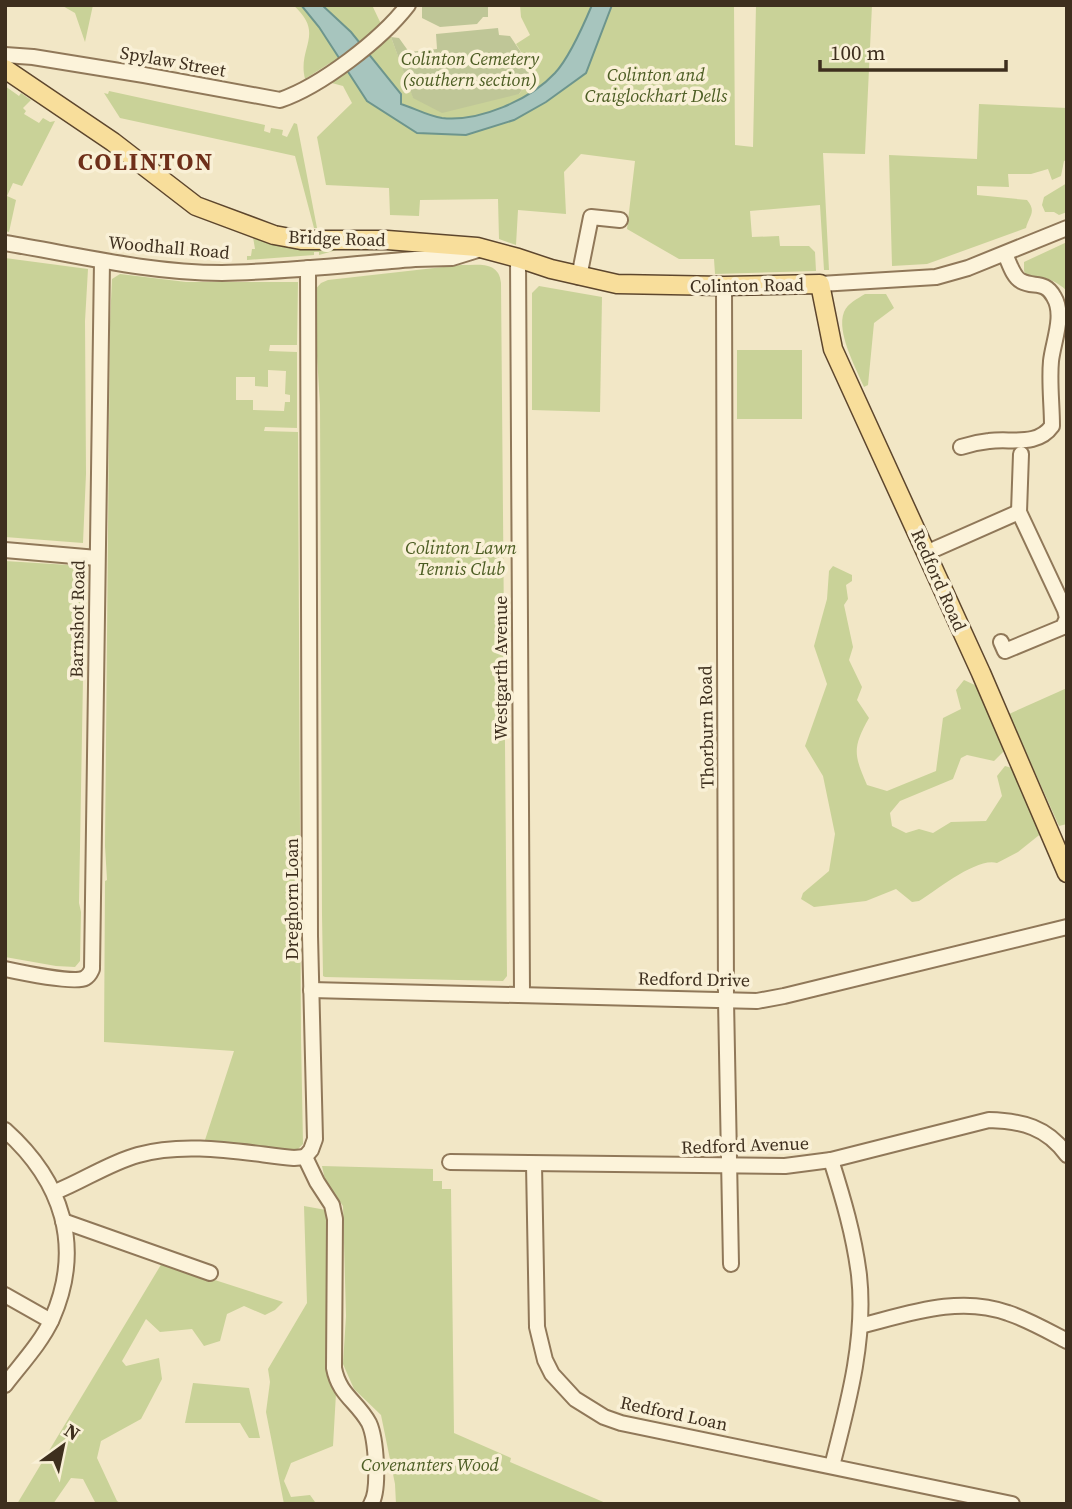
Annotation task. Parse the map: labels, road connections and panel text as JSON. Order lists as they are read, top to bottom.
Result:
{
  "streets": {
    "main road": ["Bridge Road", "Colinton Road", "Redford Road"],
    "street": [
      "Spylaw Street",
      "Woodhall Road",
      "Barnshot Road",
      "Westgarth Avenue",
      "Thorburn Road",
      "Dreghorn Loan",
      "Redford Drive",
      "Redford Avenue",
      "Redford Loan"
    ]
  },
  "crossings": [
    ["Bridge Road", "Colinton Road"],
    ["Woodhall Road", "Colinton Road"],
    ["Woodhall Road", "Barnshot Road"],
    ["Woodhall Road", "Dreghorn Loan"],
    ["Colinton Road", "Redford Road"],
    ["Colinton Road", "Westgarth Avenue"],
    ["Colinton Road", "Thorburn Road"],
    ["Westgarth Avenue", "Redford Drive"],
    ["Thorburn Road", "Redford Drive"],
    ["Thorburn Road", "Redford Avenue"],
    ["Dreghorn Loan", "Redford Drive"],
    ["Redford Avenue", "Redford Loan"]
  ],
  "districts": ["COLINTON"],
  "parks": [
    "Colinton Cemetery (southern section)",
    "Colinton and Craiglockhart Dells",
    "Colinton Lawn Tennis Club",
    "Covenanters Wood"
  ],
  "scale_bar": "100 m",
  "north": "top right"
}
